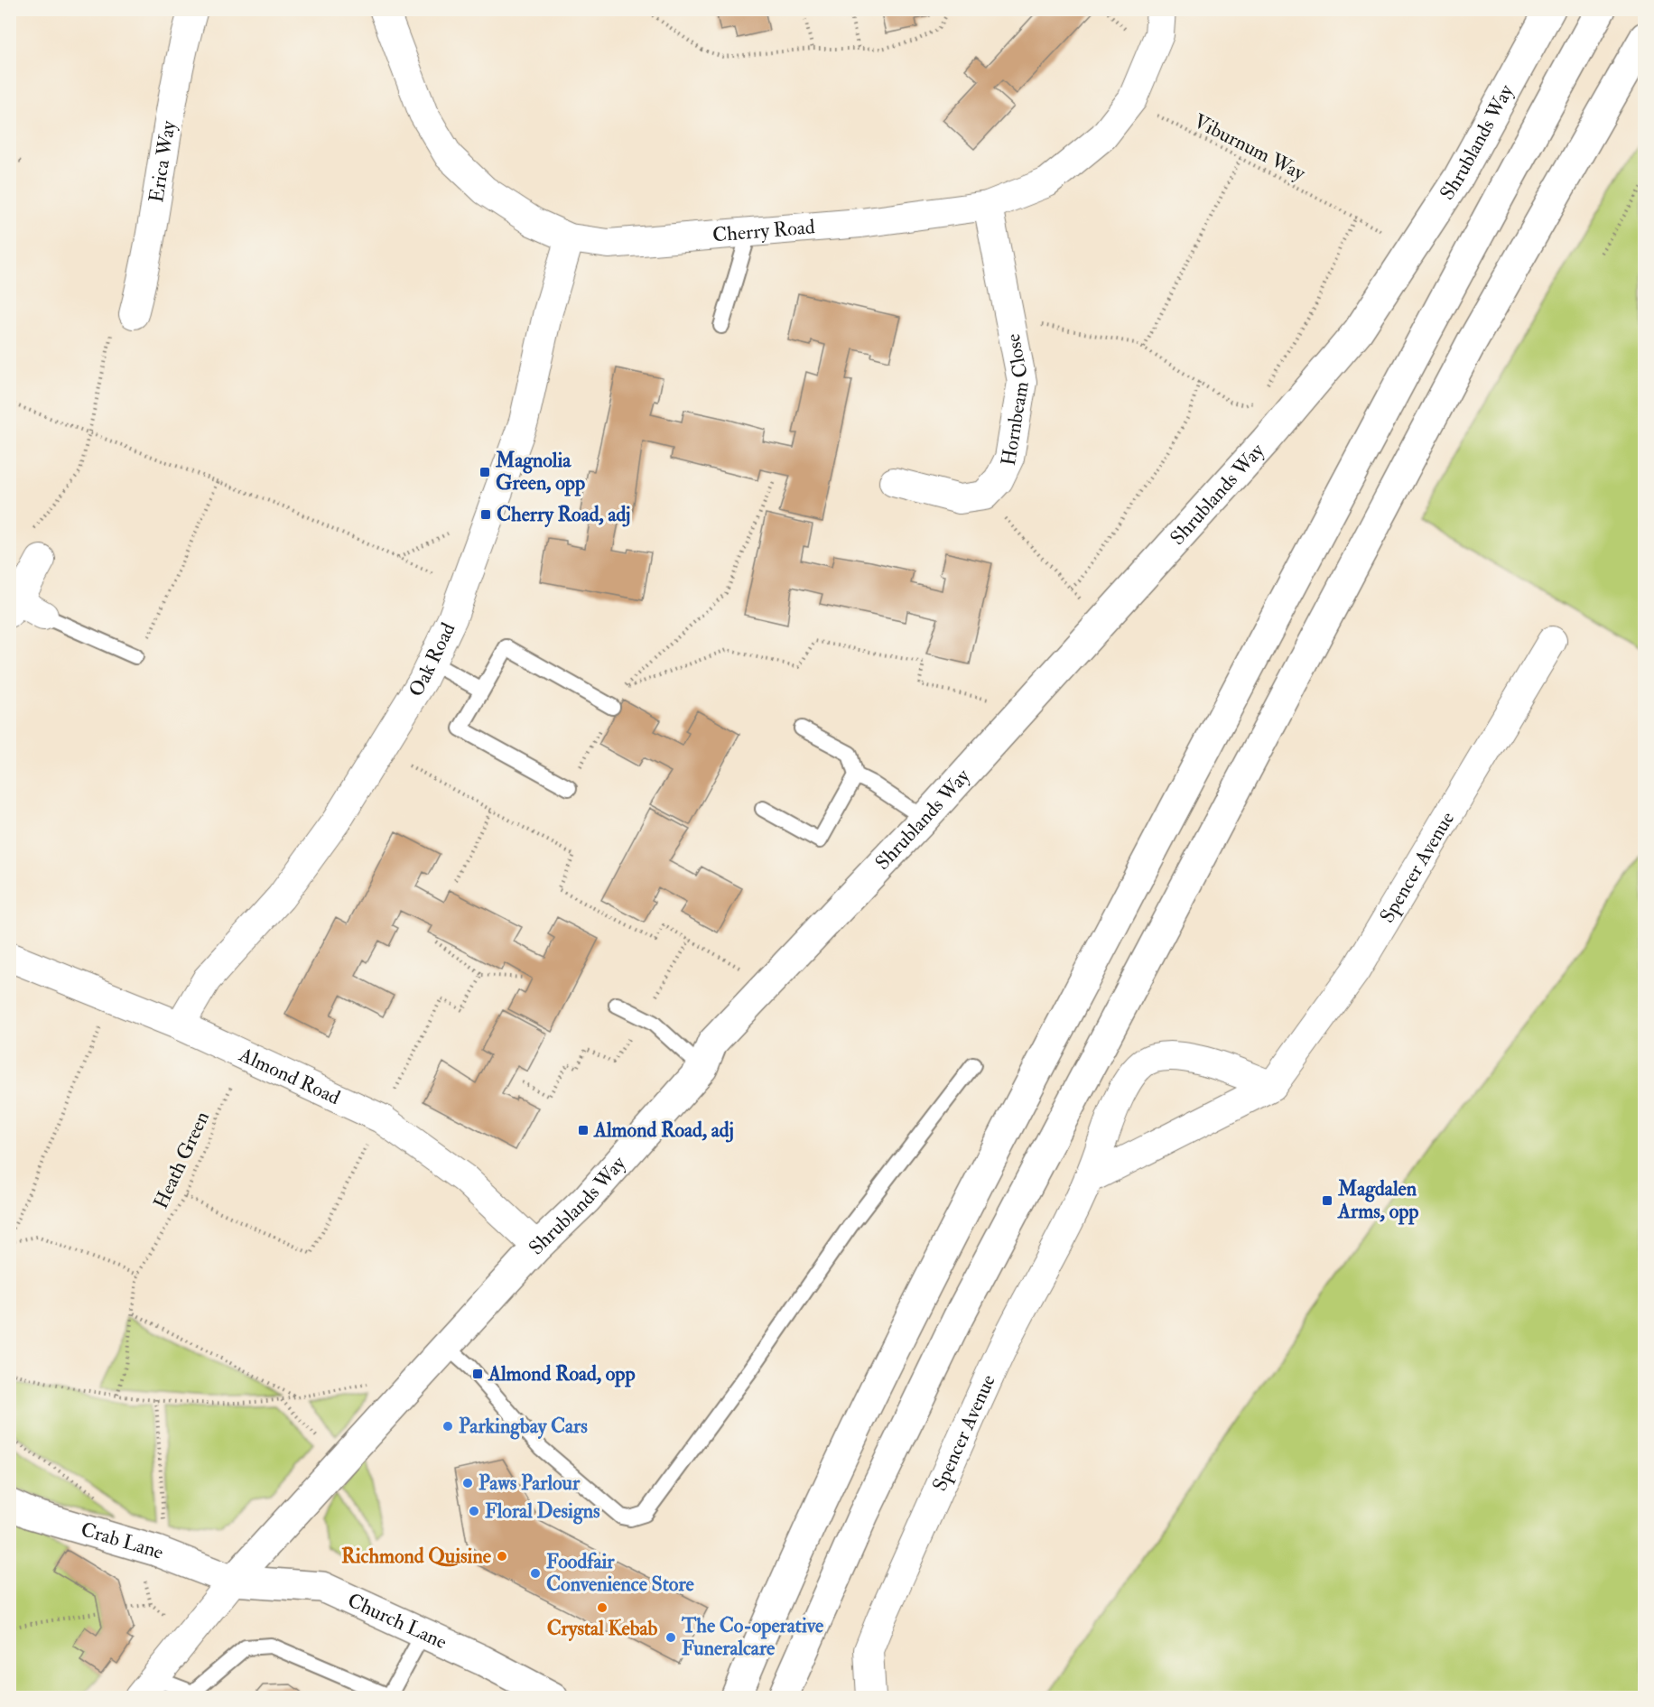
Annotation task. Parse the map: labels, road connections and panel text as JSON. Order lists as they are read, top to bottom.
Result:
{
  "streets": {
    "main road": ["Shrublands Way", "Crab Lane", "Church Lane"],
    "street": [
      "Erica Way",
      "Cherry Road",
      "Hornbeam Close",
      "Oak Road",
      "Spencer Avenue",
      "Almond Road"
    ],
    "path": ["Viburnum Way", "Heath Green"]
  },
  "crossings": [
    ["Shrublands Way", "Almond Road"],
    ["Shrublands Way", "Crab Lane"],
    ["Shrublands Way", "Church Lane"],
    ["Viburnum Way", "Cherry Road"],
    ["Cherry Road", "Hornbeam Close"],
    ["Cherry Road", "Oak Road"],
    ["Oak Road", "Almond Road"],
    ["Almond Road", "Heath Green"],
    ["Crab Lane", "Church Lane"]
  ],
  "places": {
    "transit": [
      "Magnolia Green, opp",
      "Cherry Road, adj",
      "Almond Road, adj",
      "Magdalen Arms, opp",
      "Almond Road, opp"
    ],
    "other": [
      "Parkingbay Cars",
      "Paws Parlour",
      "Floral Designs",
      "Richmond Quisine",
      "Foodfair Convenience Store",
      "Crystal Kebab",
      "The Co-operative Funeralcare"
    ]
  }
}
